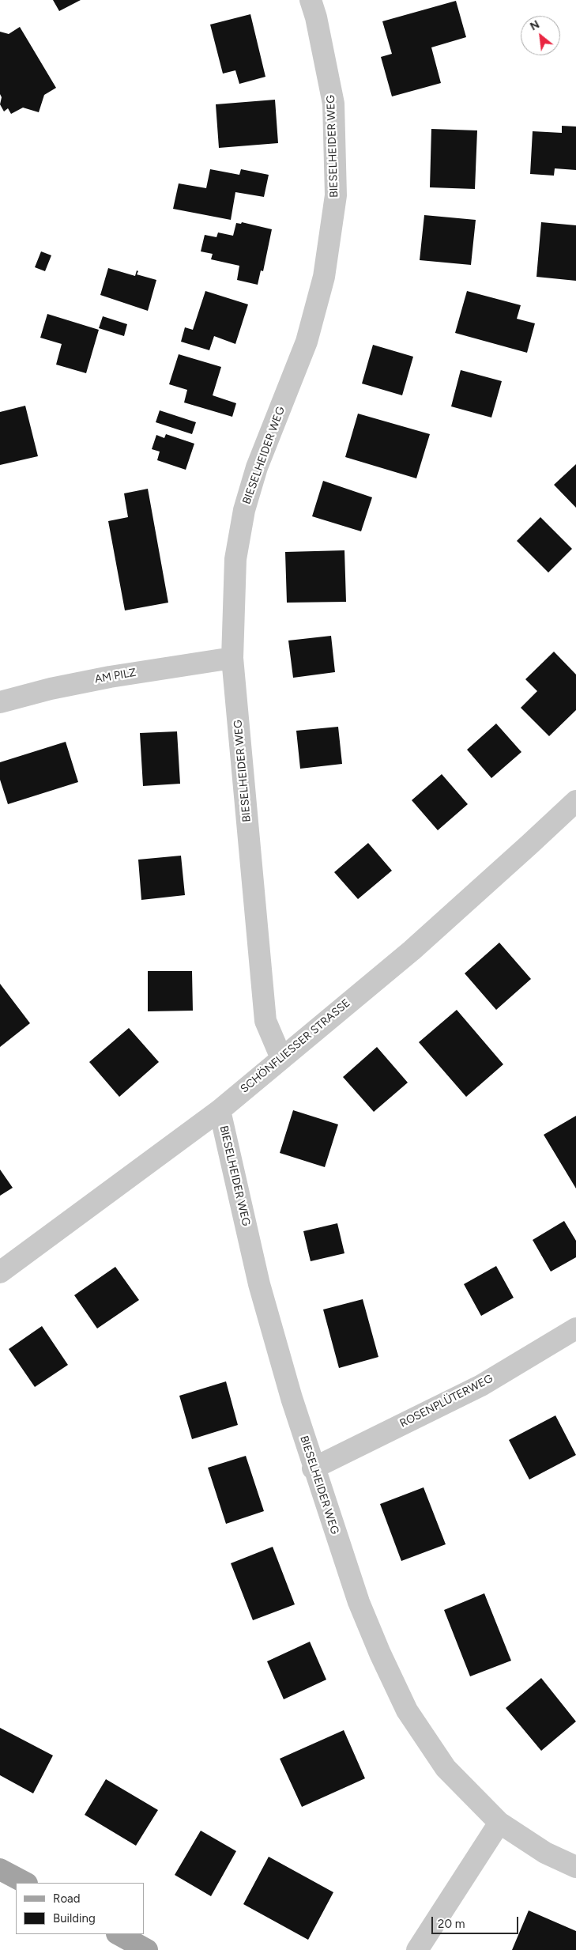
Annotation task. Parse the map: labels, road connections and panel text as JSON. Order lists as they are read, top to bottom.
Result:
{
  "streets": {
    "street": [
      "BIESELHEIDER WEG",
      "AM PILZ",
      "SCHÖNFLIESSER STRASSE",
      "ROSENPLÜTERWEG"
    ]
  },
  "crossings": [
    ["BIESELHEIDER WEG", "AM PILZ"],
    ["BIESELHEIDER WEG", "SCHÖNFLIESSER STRASSE"],
    ["BIESELHEIDER WEG", "ROSENPLÜTERWEG"]
  ],
  "legend": ["Road", "Building"],
  "scale_bar": "20 m",
  "north": "top left"
}
